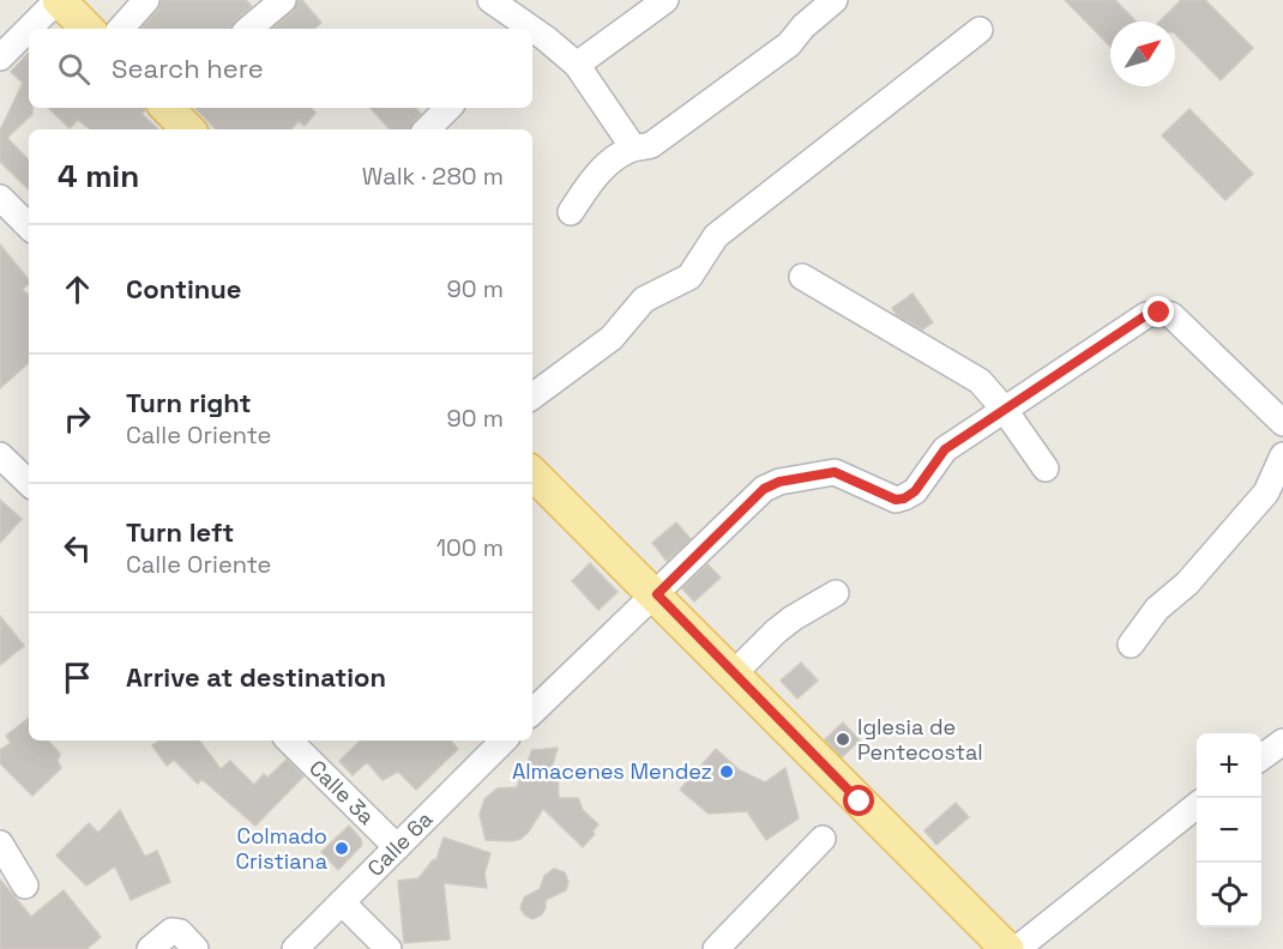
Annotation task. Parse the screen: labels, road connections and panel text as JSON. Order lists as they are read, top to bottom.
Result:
{
  "streets": {
    "street": ["Calle 3a", "Calle 6a"]
  },
  "crossings": [
    ["Calle 3a", "Calle 6a"]
  ],
  "places": ["Iglesia de Pentecostal", "Almacenes Mendez", "Colmado Cristiana"],
  "north": "top right",
  "page": {
    "search": "Search here",
    "heading": ["4 min", "Walk · 280 m"],
    "list": [
      ["Continue", "90 m"],
      ["Turn right", "Calle Oriente", "90 m"],
      ["Turn left", "Calle Oriente", "100 m"],
      "Arrive at destination"
    ],
    "map_buttons": ["+", "−"]
  }
}
